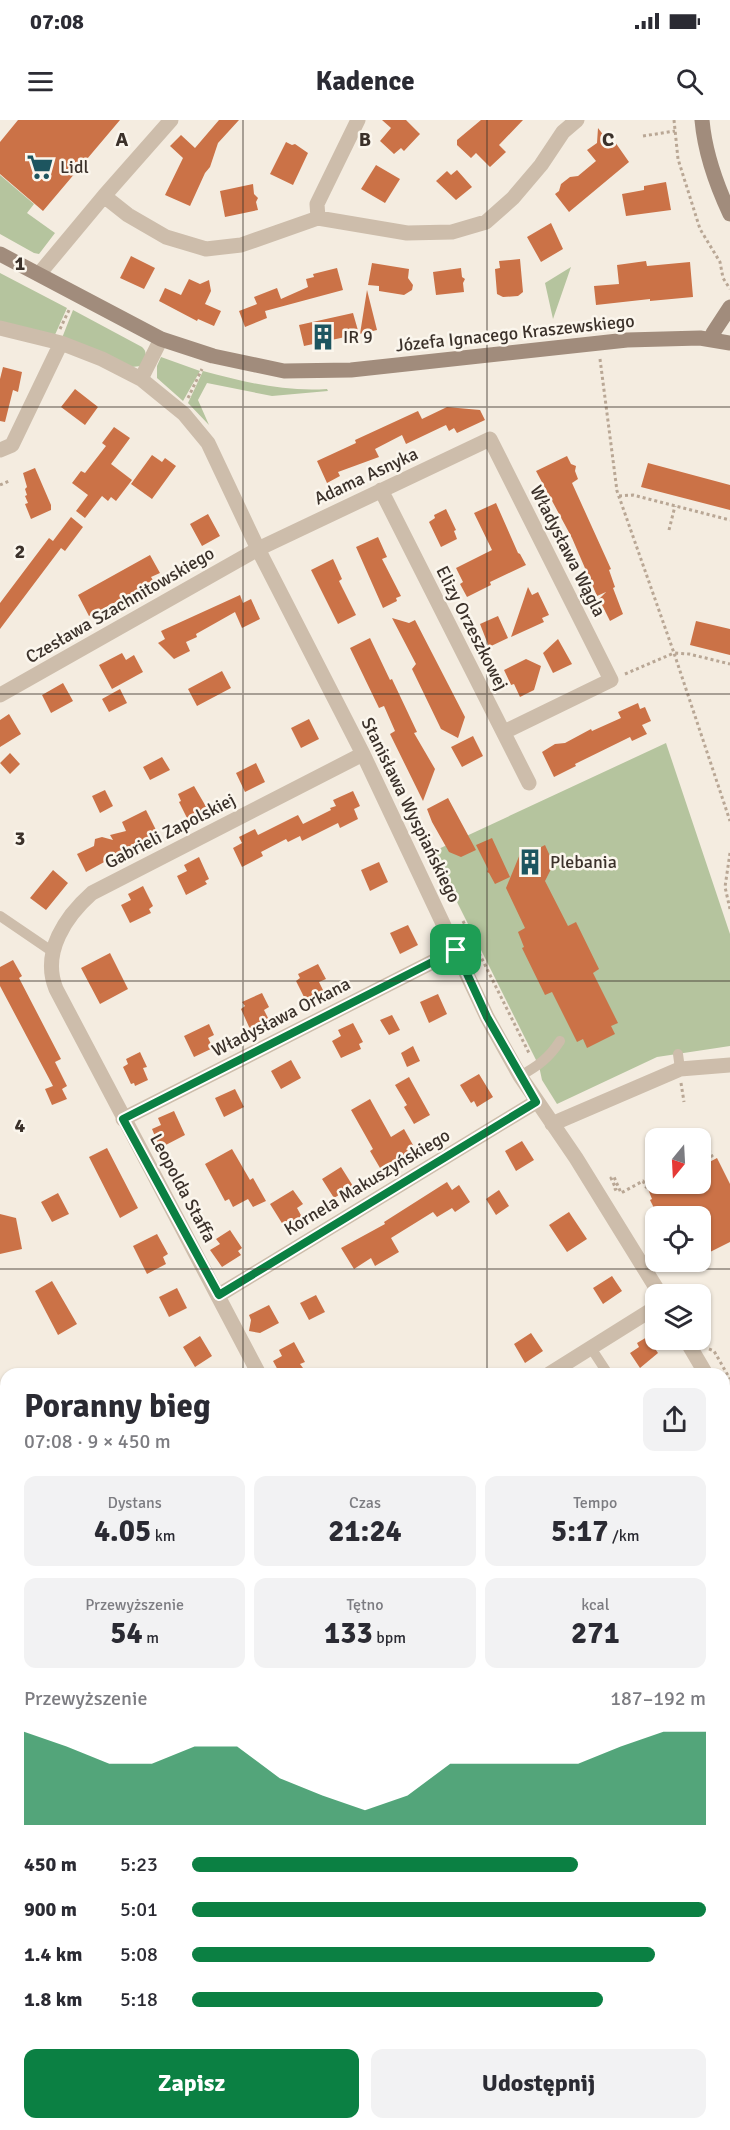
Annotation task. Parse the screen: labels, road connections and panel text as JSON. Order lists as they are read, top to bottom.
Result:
{
  "streets": {
    "street": [
      "Józefa Ignacego Kraszewskiego",
      "Adama Asnyka",
      "Władysława Wągla",
      "Czesława Szachnitowskiego",
      "Elizy Orzeszkowej",
      "Stanisława Wyspiańskiego",
      "Gabrieli Zapolskiej",
      "Władysława Orkana",
      "Kornela Makuszyńskiego",
      "Leopolda Staffa"
    ]
  },
  "crossings": [
    ["Adama Asnyka", "Władysława Wągla"],
    ["Adama Asnyka", "Czesława Szachnitowskiego"],
    ["Adama Asnyka", "Elizy Orzeszkowej"],
    ["Adama Asnyka", "Stanisława Wyspiańskiego"],
    ["Czesława Szachnitowskiego", "Stanisława Wyspiańskiego"],
    ["Stanisława Wyspiańskiego", "Gabrieli Zapolskiej"],
    ["Stanisława Wyspiańskiego", "Władysława Orkana"],
    ["Stanisława Wyspiańskiego", "Kornela Makuszyńskiego"],
    ["Gabrieli Zapolskiej", "Leopolda Staffa"],
    ["Władysława Orkana", "Leopolda Staffa"],
    ["Kornela Makuszyńskiego", "Leopolda Staffa"]
  ],
  "places": {
    "supermarket": ["Lidl"],
    "building": ["IR 9", "Plebania"]
  },
  "north": "bottom",
  "page": {
    "status": "07:08",
    "header": "Kadence",
    "heading": ["Poranny bieg", "07:08 · 9 × 450 m"],
    "stats": [
      ["Dystans", "4.05 km"],
      ["Czas", "21:24"],
      ["Tempo", "5:17 /km"],
      ["Przewyższenie", "54 m"],
      ["Tętno", "133 bpm"],
      ["kcal", "271"]
    ],
    "chart": ["Przewyższenie", "187–192 m"],
    "list": [
      {
        "name": "450 m",
        "note": "5:23"
      },
      {
        "name": "900 m",
        "note": "5:01"
      },
      {
        "name": "1.4 km",
        "note": "5:08"
      },
      {
        "name": "1.8 km",
        "note": "5:18"
      }
    ],
    "buttons": ["Zapisz", "Udostępnij"]
  },
  "grid": {
    "columns": ["A", "B", "C"],
    "rows": [
      "1",
      "2",
      "3",
      "4"
    ]
  }
}
